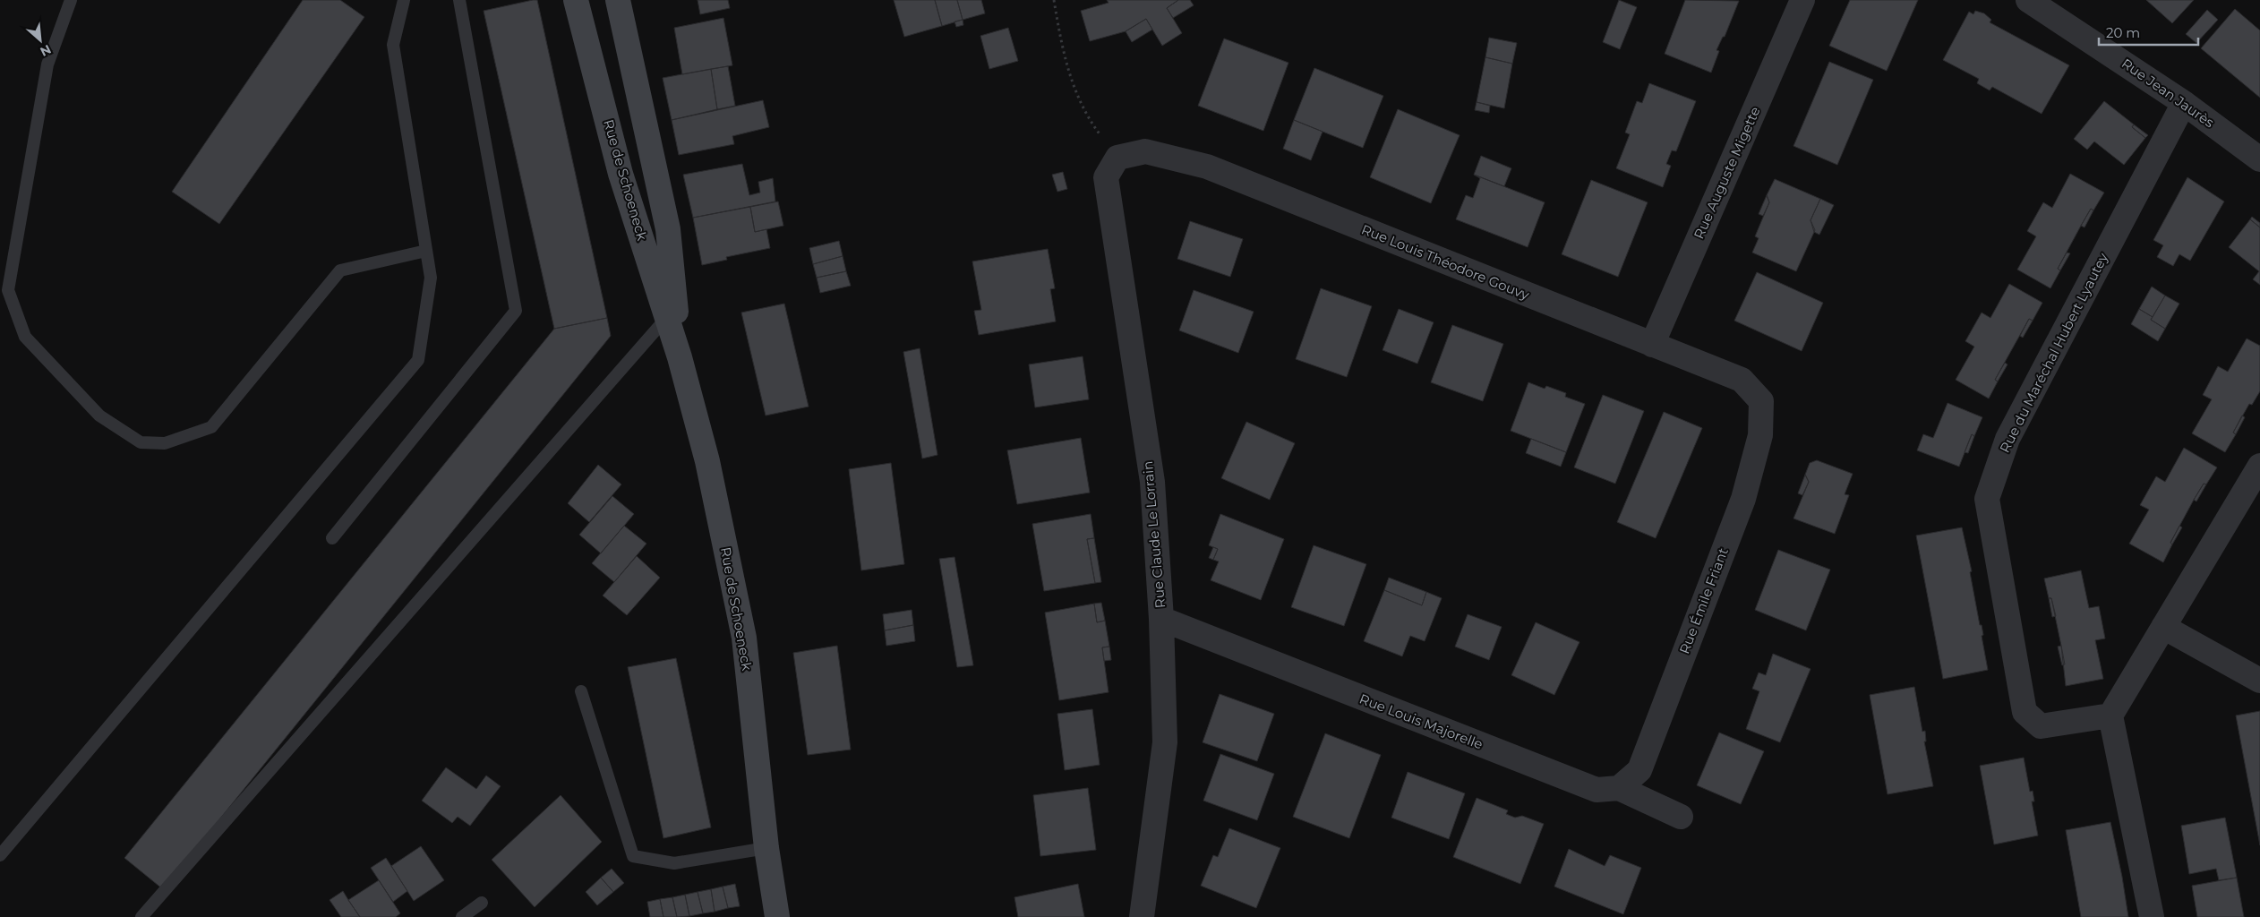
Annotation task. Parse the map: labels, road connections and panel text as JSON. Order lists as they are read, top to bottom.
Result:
{
  "streets": {
    "main road": ["Rue de Schoeneck"],
    "street": [
      "Rue Jean Jaurès",
      "Rue Auguste Migette",
      "Rue Louis Théodore Gouvy",
      "Rue du Maréchal Hubert Lyautey",
      "Rue Claude Le Lorrain",
      "Rue Émile Friant",
      "Rue Louis Majorelle"
    ]
  },
  "crossings": [
    ["Rue Jean Jaurès", "Rue du Maréchal Hubert Lyautey"],
    ["Rue Auguste Migette", "Rue Louis Théodore Gouvy"],
    ["Rue Louis Théodore Gouvy", "Rue Claude Le Lorrain"],
    ["Rue Louis Théodore Gouvy", "Rue Émile Friant"],
    ["Rue Claude Le Lorrain", "Rue Louis Majorelle"],
    ["Rue Émile Friant", "Rue Louis Majorelle"]
  ],
  "scale_bar": "20 m",
  "north": "bottom right"
}
